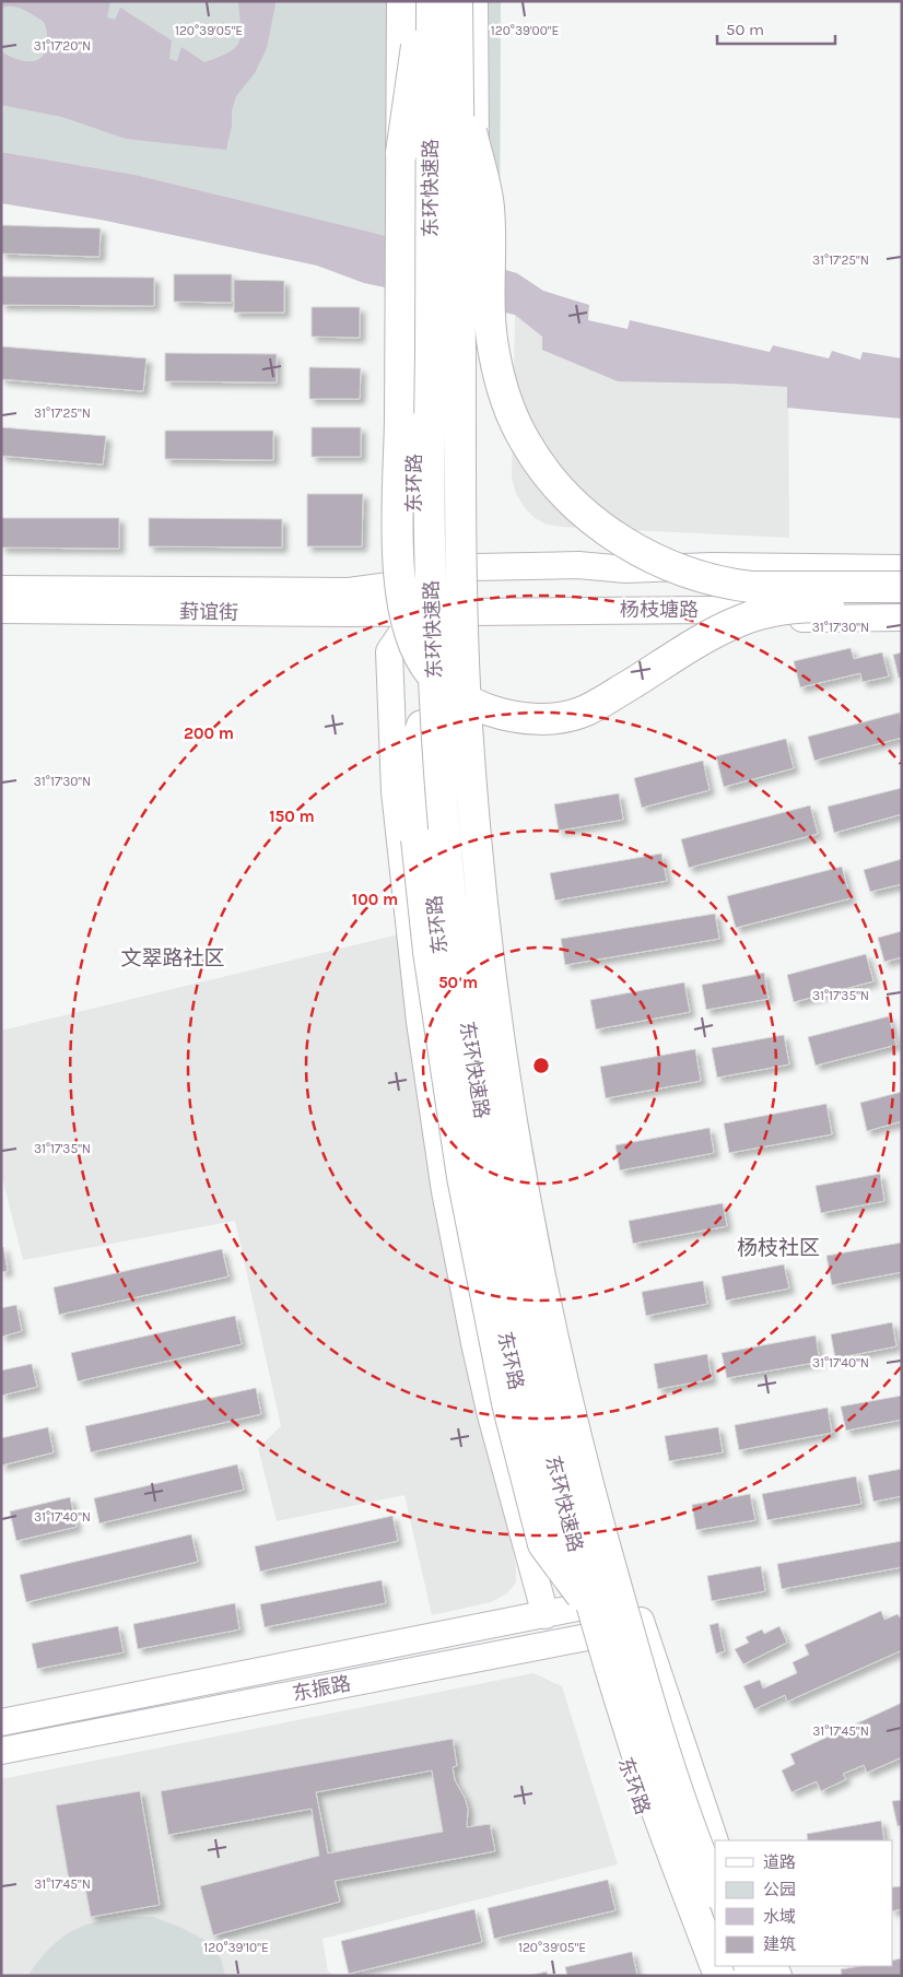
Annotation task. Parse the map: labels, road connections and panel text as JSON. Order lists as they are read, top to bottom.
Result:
{
  "streets": {
    "highway": ["东环快速路"],
    "main road": [
      "东环路",
      "杨枝塘路",
      "葑谊街",
      "东振路"
    ]
  },
  "crossings": [
    ["东环快速路", "东环路"],
    ["东环快速路", "东振路"],
    ["东环路", "杨枝塘路"],
    ["东环路", "葑谊街"],
    ["东环路", "东振路"],
    ["杨枝塘路", "葑谊街"]
  ],
  "districts": ["文翠路社区", "杨枝社区"],
  "legend": [
    "道路",
    "公园",
    "水域",
    "建筑"
  ],
  "scale_bar": "50 m",
  "coordinates": [
    "120°39'05\"E",
    "120°39'00\"E",
    "31°17'20\"N",
    "31°17'25\"N",
    "31°17'30\"N",
    "31°17'35\"N",
    "31°17'40\"N",
    "31°17'45\"N",
    "120°39'10\"E"
  ],
  "rings": [
    "200 m",
    "150 m",
    "100 m",
    "50 m"
  ]
}
